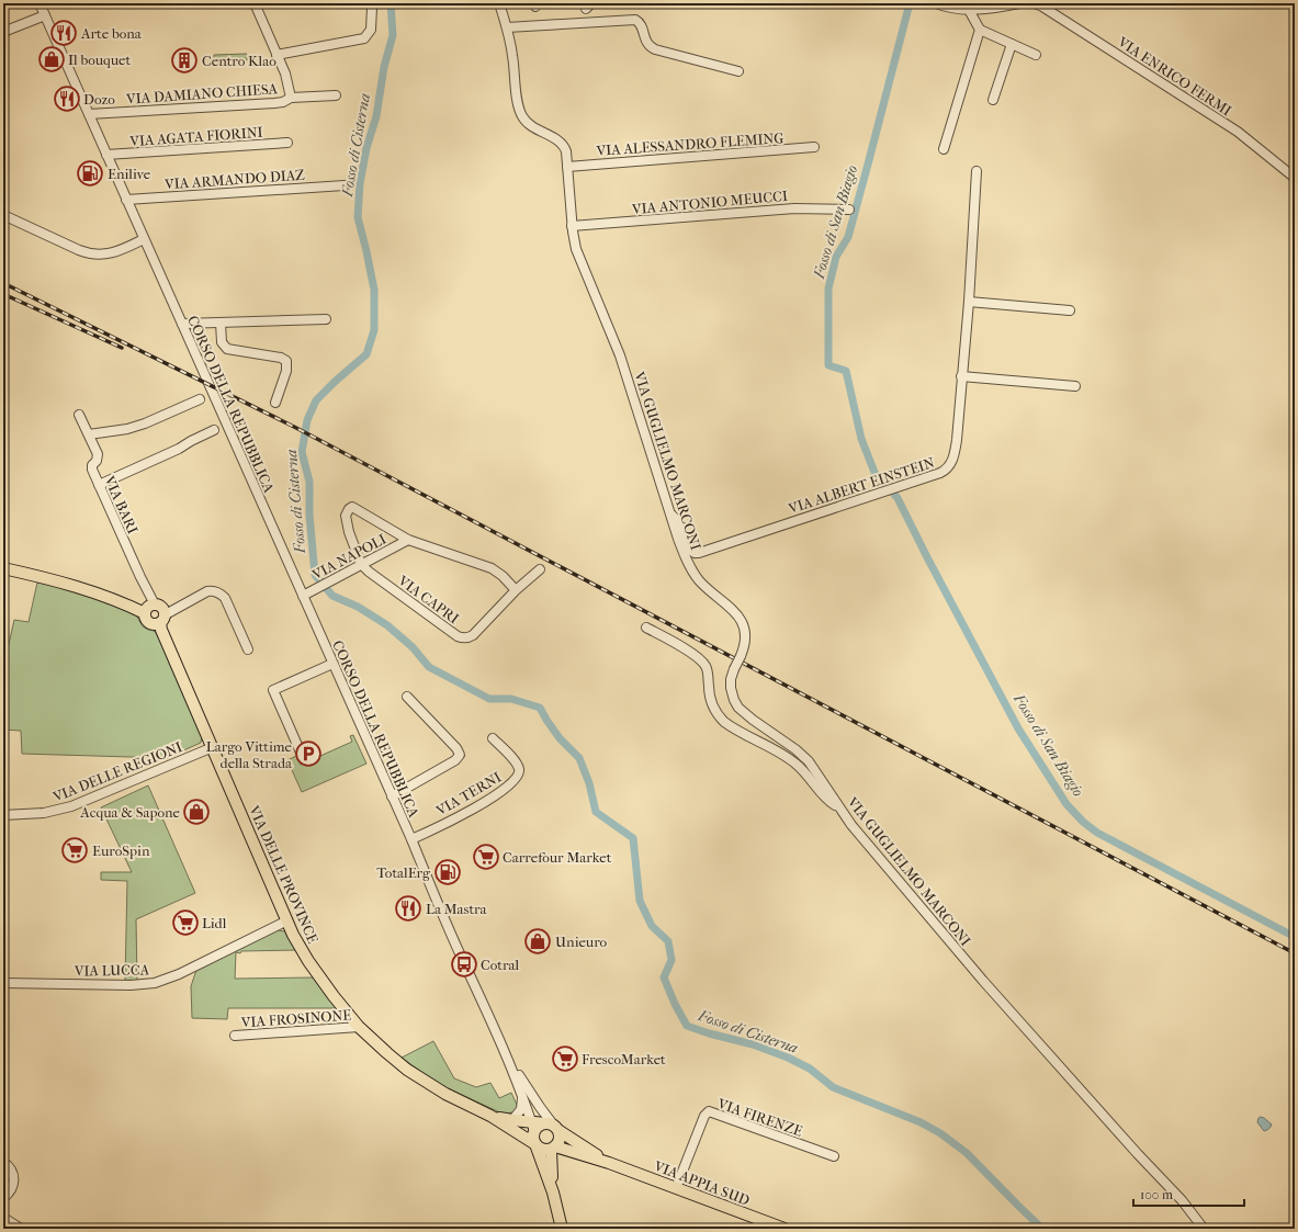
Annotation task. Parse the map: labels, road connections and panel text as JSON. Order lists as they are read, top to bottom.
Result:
{
  "streets": {
    "main road": ["VIA DELLE PROVINCE", "VIA APPIA SUD"],
    "street": [
      "VIA ENRICO FERMI",
      "VIA DAMIANO CHIESA",
      "VIA AGATA FIORINI",
      "VIA ALESSANDRO FLEMING",
      "VIA ARMANDO DIAZ",
      "VIA ANTONIO MEUCCI",
      "CORSO DELLA REPUBBLICA",
      "VIA GUGLIELMO MARCONI",
      "VIA ALBERT EINSTEIN",
      "VIA BARI",
      "VIA NAPOLI",
      "VIA CAPRI",
      "VIA DELLE REGIONI",
      "VIA TERNI",
      "VIA LUCCA",
      "VIA FROSINONE",
      "VIA FIRENZE"
    ]
  },
  "crossings": [
    ["VIA DAMIANO CHIESA", "CORSO DELLA REPUBBLICA"],
    ["VIA AGATA FIORINI", "CORSO DELLA REPUBBLICA"],
    ["VIA ALESSANDRO FLEMING", "VIA GUGLIELMO MARCONI"],
    ["VIA ARMANDO DIAZ", "CORSO DELLA REPUBBLICA"],
    ["VIA ANTONIO MEUCCI", "VIA GUGLIELMO MARCONI"],
    ["CORSO DELLA REPUBBLICA", "VIA NAPOLI"],
    ["CORSO DELLA REPUBBLICA", "VIA TERNI"],
    ["CORSO DELLA REPUBBLICA", "VIA DELLE PROVINCE"],
    ["CORSO DELLA REPUBBLICA", "VIA APPIA SUD"],
    ["VIA GUGLIELMO MARCONI", "VIA ALBERT EINSTEIN"],
    ["VIA BARI", "VIA DELLE PROVINCE"],
    ["VIA NAPOLI", "VIA CAPRI"],
    ["VIA DELLE REGIONI", "VIA DELLE PROVINCE"],
    ["VIA DELLE PROVINCE", "VIA LUCCA"],
    ["VIA DELLE PROVINCE", "VIA FROSINONE"],
    ["VIA DELLE PROVINCE", "VIA APPIA SUD"],
    ["VIA FIRENZE", "VIA APPIA SUD"]
  ],
  "water": ["Fosso di Cisterna", "Fosso di San Biagio"],
  "places": {
    "restaurant": ["Arte bona", "Dozo", "La Mastra"],
    "shop": ["Il bouquet", "Acqua & Sapone", "Unieuro"],
    "building": ["Centro Klao"],
    "fuel station": ["Enilive", "TotalErg"],
    "parking": ["Largo Vittime della Strada"],
    "supermarket": [
      "EuroSpin",
      "Carrefour Market",
      "Lidl",
      "FrescoMarket"
    ],
    "bus stop": ["Cotral"]
  },
  "scale_bar": "100 m"
}
